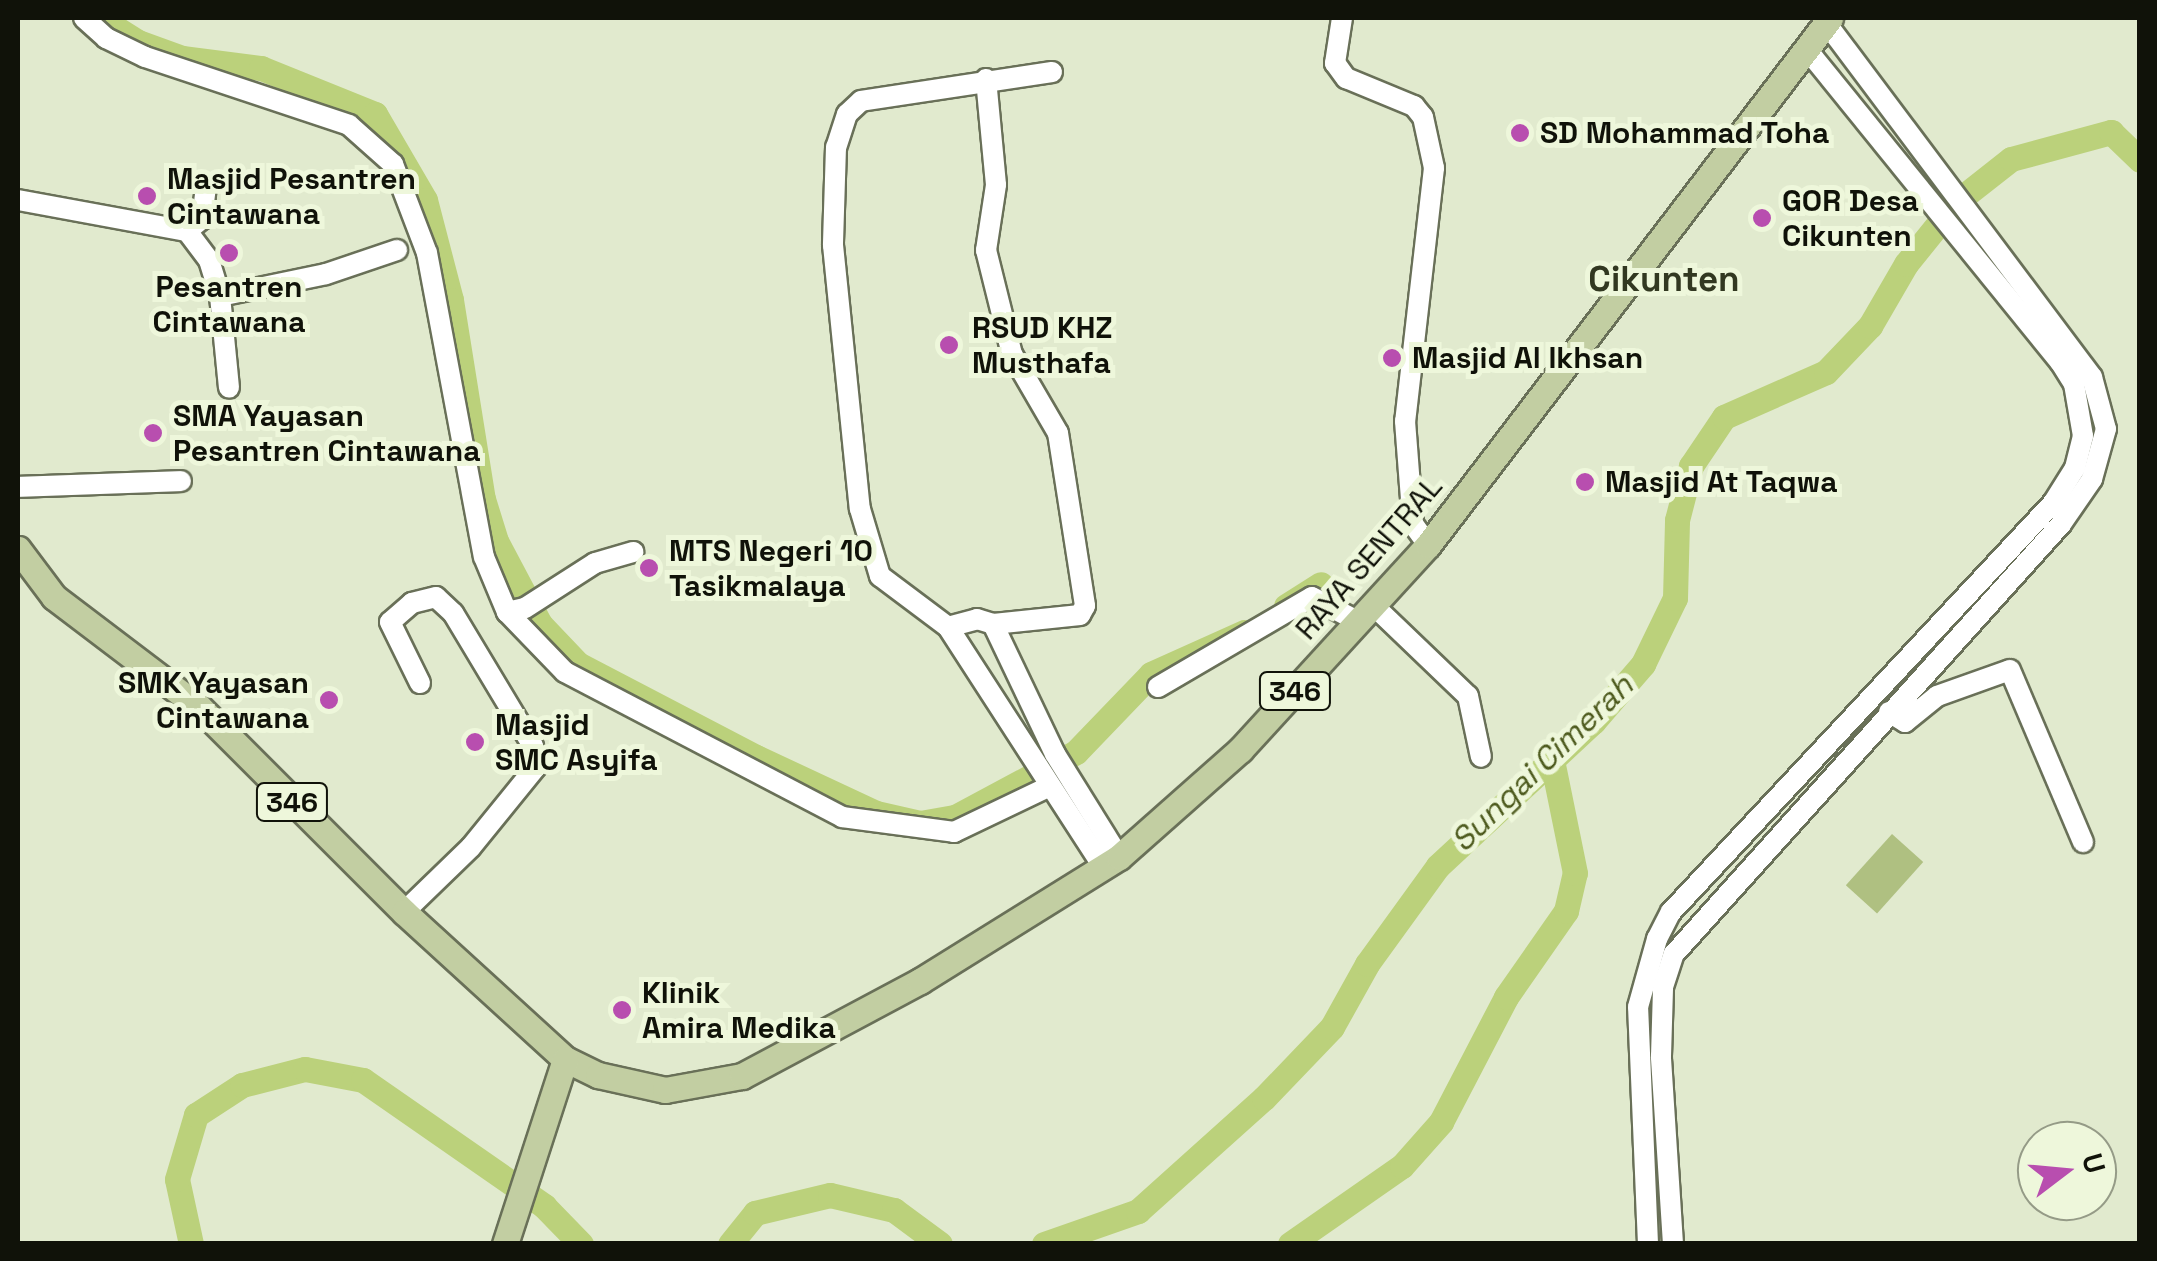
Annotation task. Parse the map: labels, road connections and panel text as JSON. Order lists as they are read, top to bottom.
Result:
{
  "streets": {
    "main road": ["RAYA SENTRAL", "346"]
  },
  "crossings": [
    ["RAYA SENTRAL", "346"]
  ],
  "districts": ["Cikunten"],
  "water": ["Sungai Cimerah"],
  "places": [
    "SD Mohammad Toha",
    "Masjid Pesantren Cintawana",
    "GOR Desa Cikunten",
    "Pesantren Cintawana",
    "RSUD KHZ Musthafa",
    "Masjid Al Ikhsan",
    "SMA Yayasan Pesantren Cintawana",
    "Masjid At Taqwa",
    "MTS Negeri 10 Tasikmalaya",
    "SMK Yayasan Cintawana",
    "Masjid SMC Asyifa",
    "Klinik Amira Medika"
  ],
  "north": "right"
}
